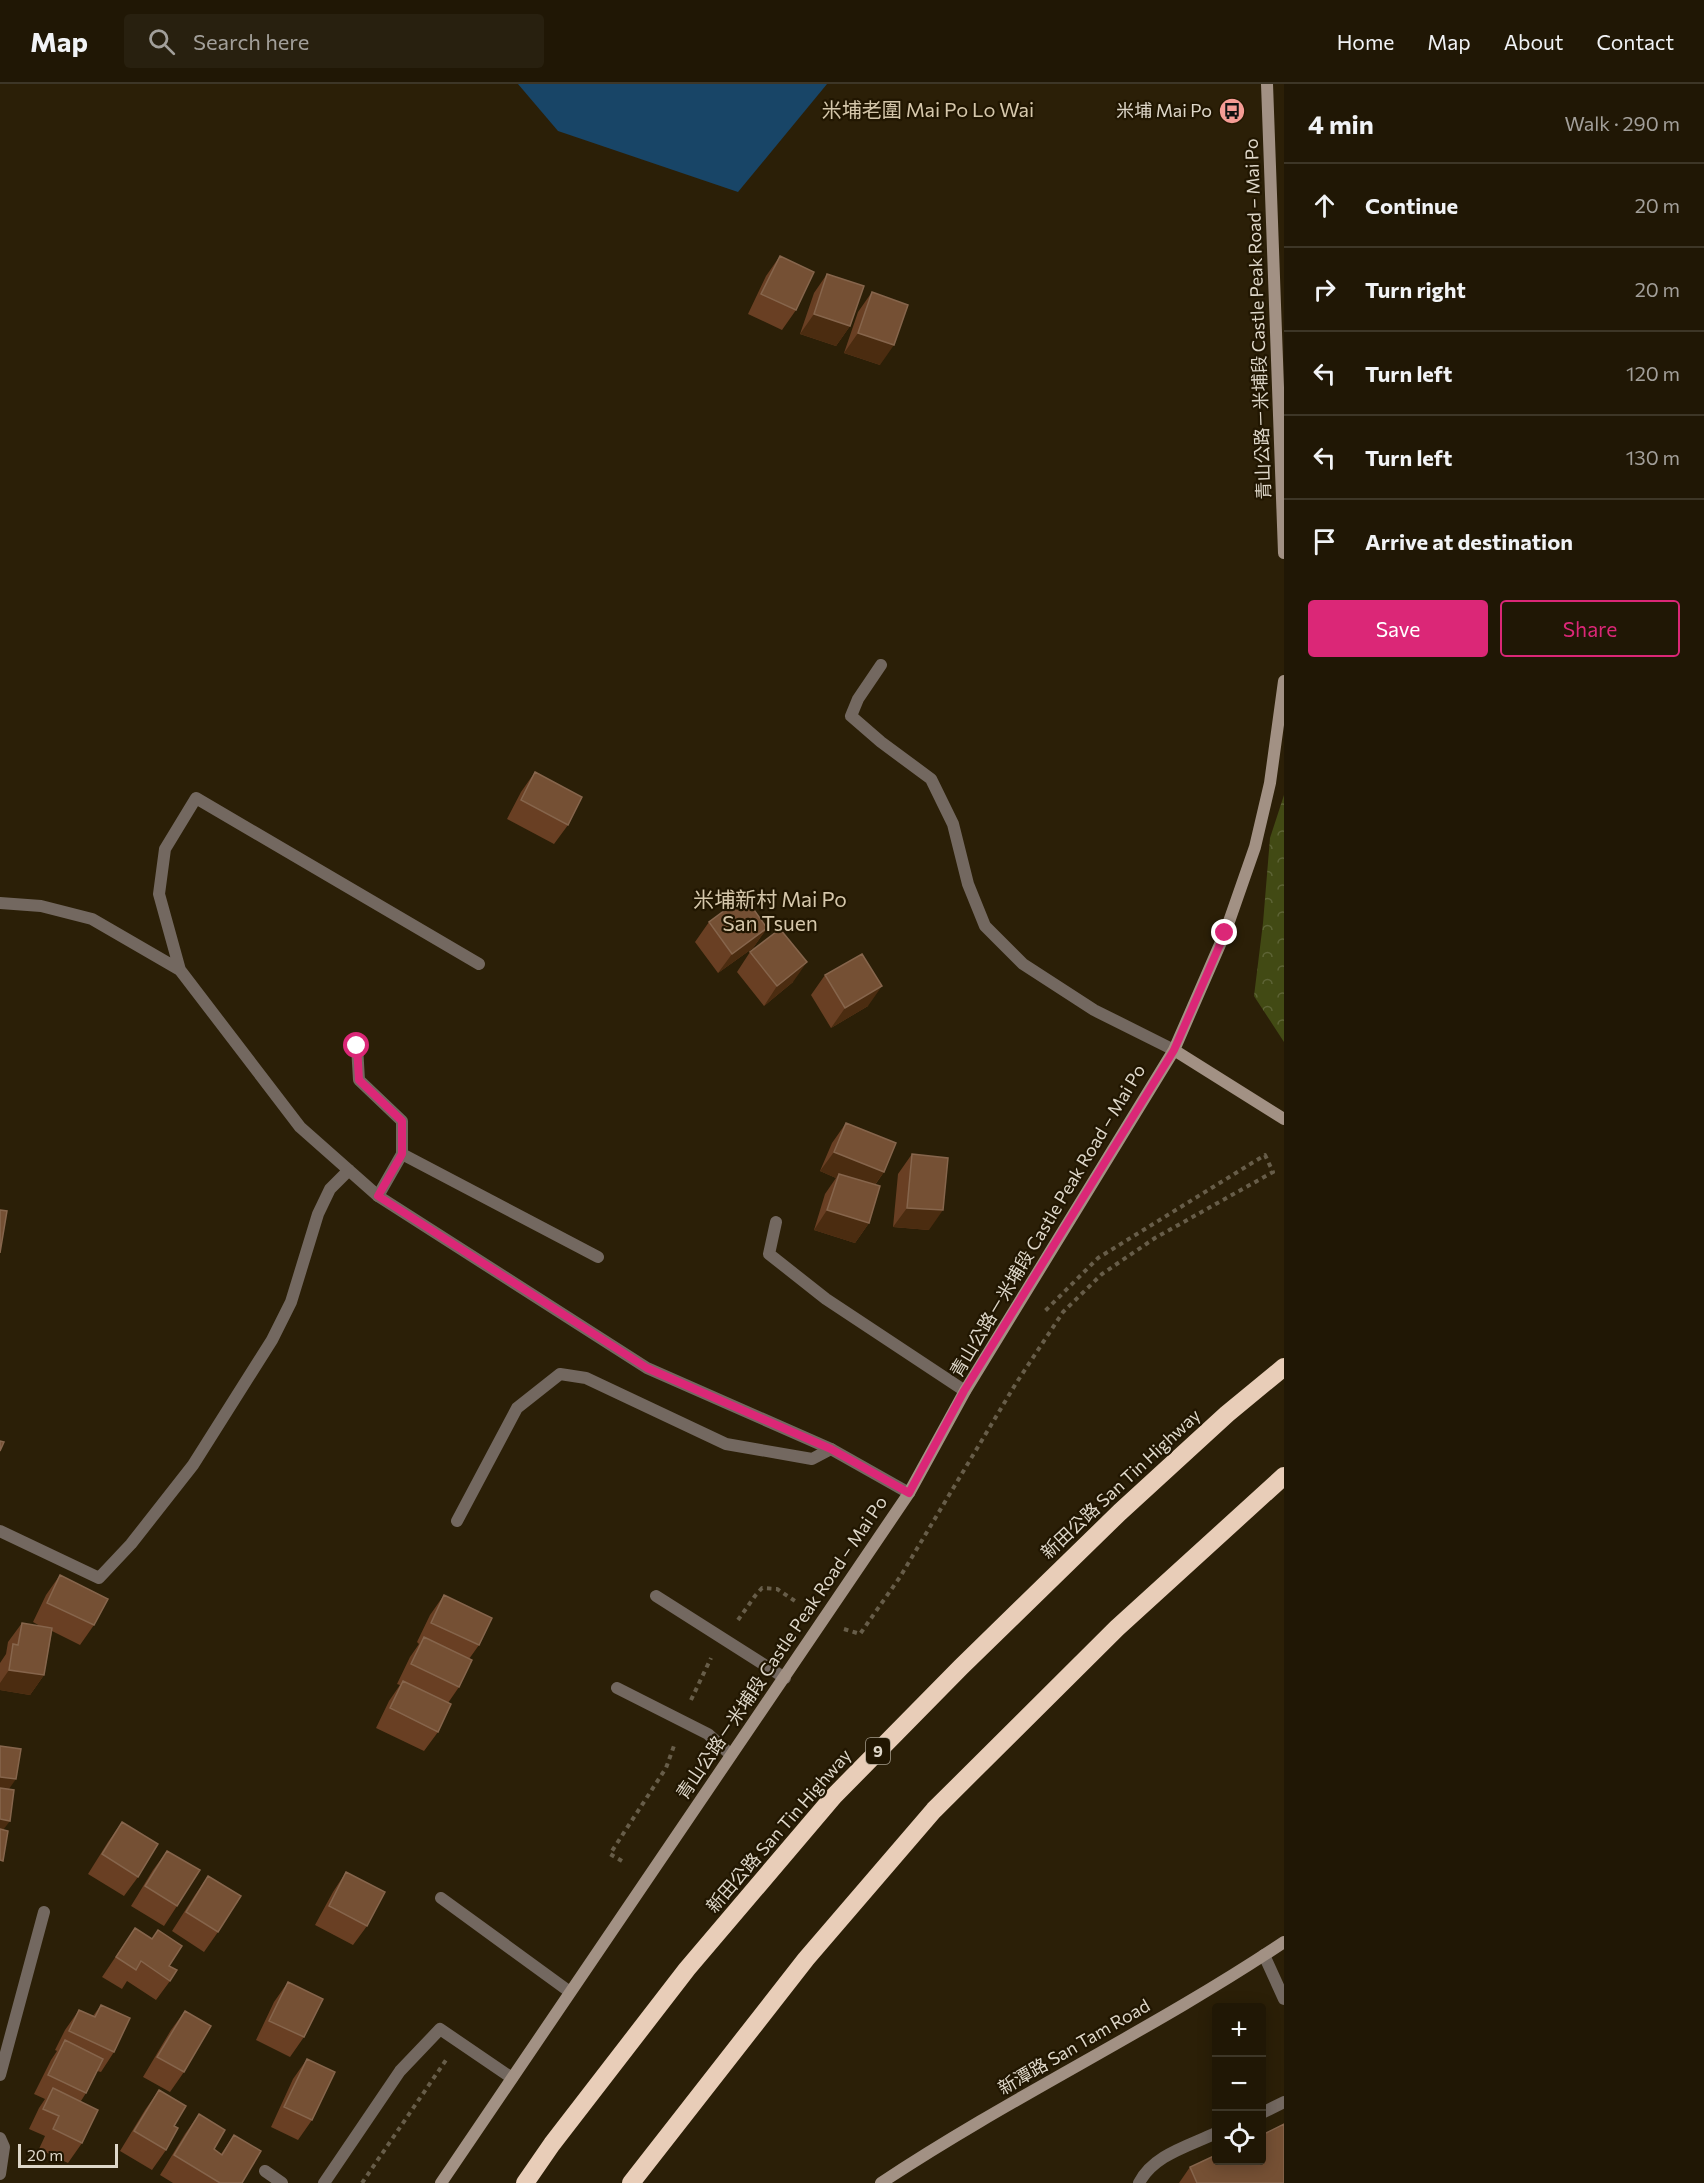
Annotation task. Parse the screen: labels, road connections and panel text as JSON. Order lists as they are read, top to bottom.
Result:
{
  "streets": {
    "highway": ["新田公路 San Tin Highway", "9"],
    "main road": ["青山公路－米埔段 Castle Peak Road – Mai Po", "新潭路 San Tam Road"]
  },
  "districts": ["米埔老圍 Mai Po Lo Wai", "米埔新村 Mai Po San Tsuen"],
  "places": {
    "bus stop": ["米埔 Mai Po"]
  },
  "scale_bar": "20 m",
  "page": {
    "header": "Map",
    "search": "Search here",
    "nav": [
      "Home",
      "Map",
      "About",
      "Contact"
    ],
    "heading": ["4 min", "Walk · 290 m"],
    "list": [
      ["Continue", "20 m"],
      ["Turn right", "20 m"],
      ["Turn left", "120 m"],
      ["Turn left", "130 m"],
      "Arrive at destination"
    ],
    "buttons": ["Save", "Share"],
    "map_buttons": ["+", "−"],
    "scale": "20 m"
  }
}
